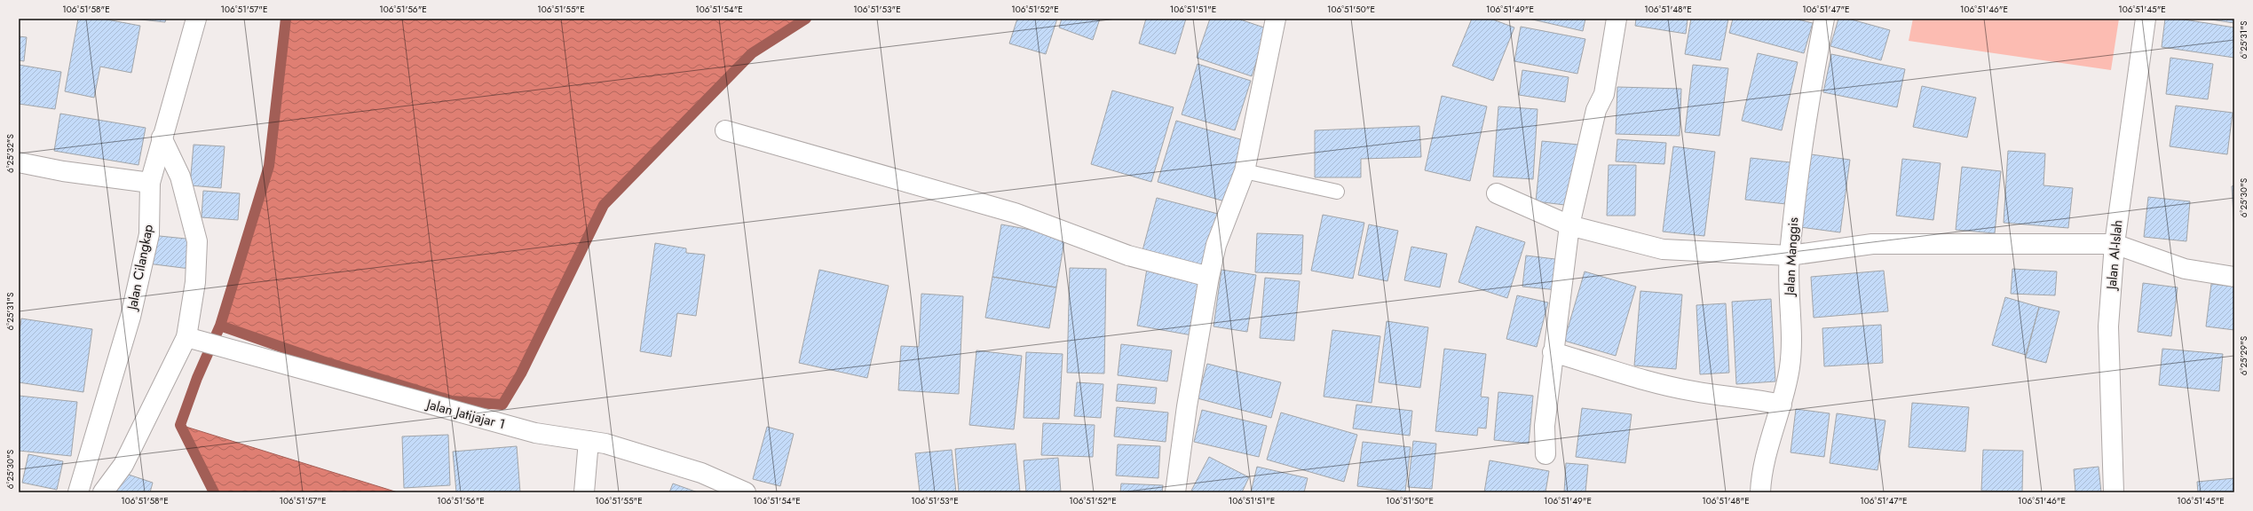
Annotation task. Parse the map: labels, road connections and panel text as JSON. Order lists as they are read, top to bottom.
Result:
{
  "streets": {
    "street": [
      "Jalan Al-Islah",
      "Jalan Manggis",
      "Jalan Cilangkap",
      "Jalan Jatijajar 1"
    ]
  },
  "coordinates": [
    "106°51'58\"E",
    "106°51'57\"E",
    "106°51'56\"E",
    "106°51'55\"E",
    "106°51'54\"E",
    "106°51'53\"E",
    "106°51'52\"E",
    "106°51'51\"E",
    "106°51'50\"E",
    "106°51'49\"E",
    "106°51'48\"E",
    "106°51'47\"E",
    "106°51'46\"E",
    "106°51'45\"E",
    "6°25'31\"S",
    "6°25'32\"S",
    "6°25'30\"S",
    "6°25'29\"S"
  ]
}
